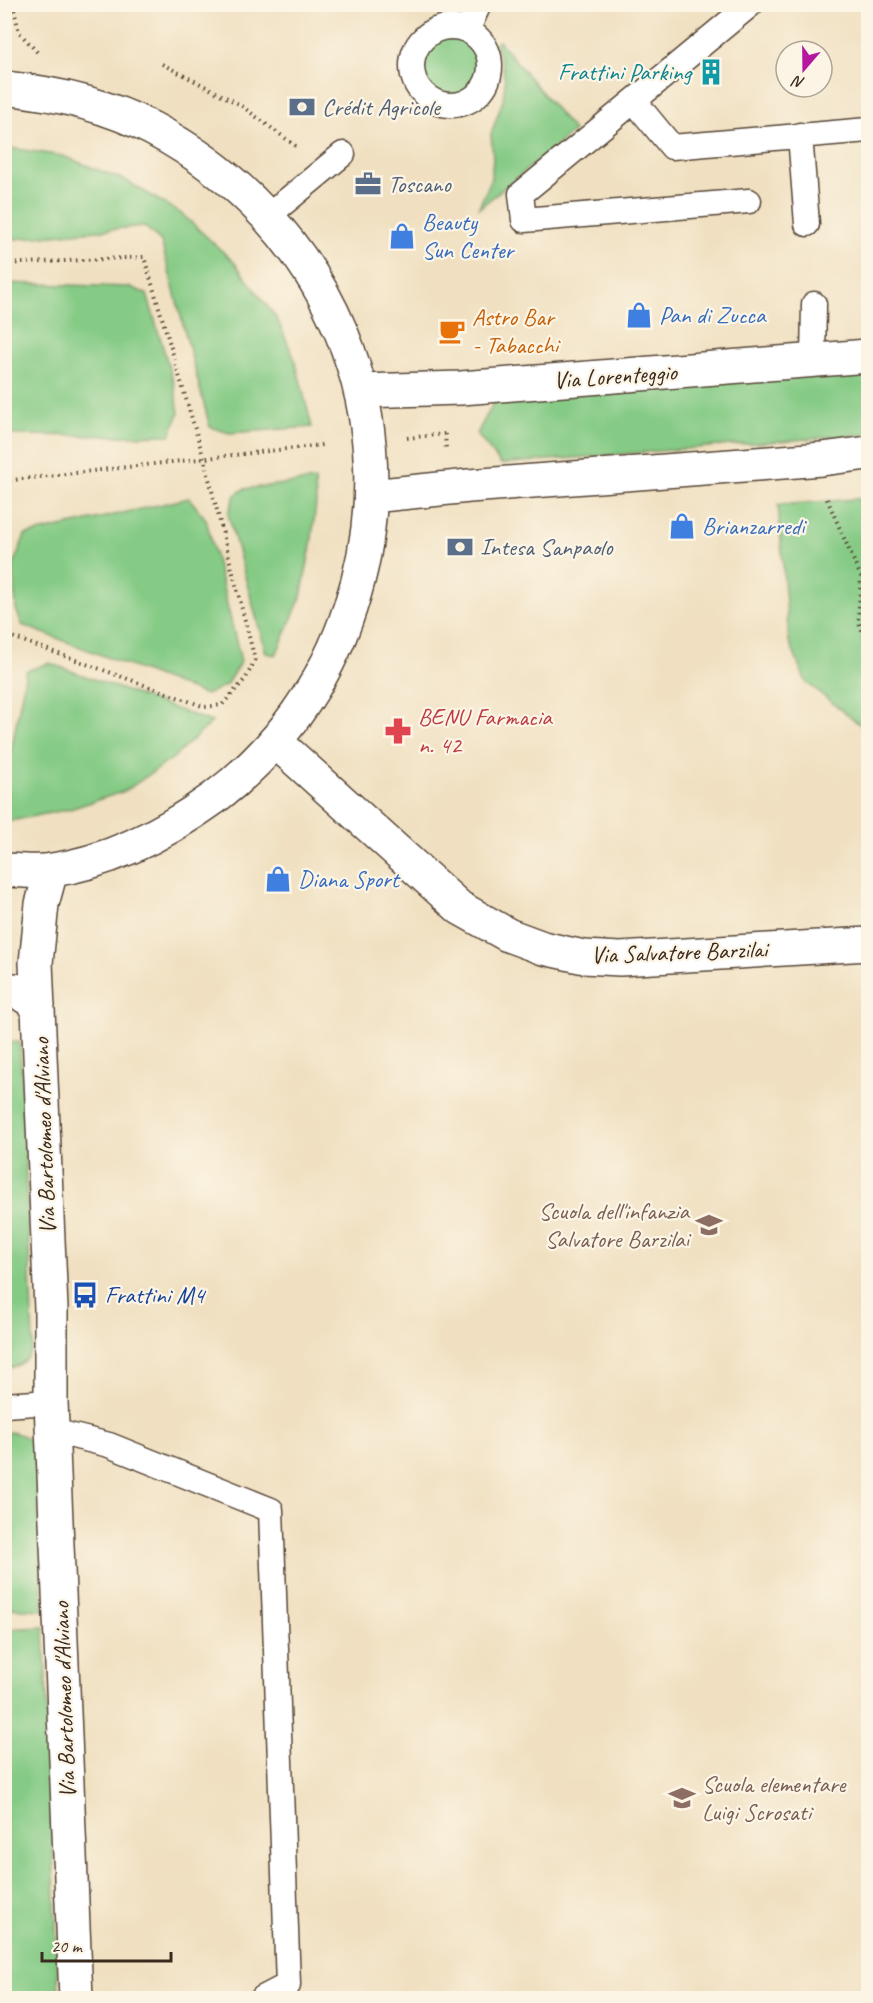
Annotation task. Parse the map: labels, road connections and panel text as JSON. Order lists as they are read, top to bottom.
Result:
{
  "streets": {
    "main road": ["Via Lorenteggio", "Via Salvatore Barzilai", "Via Bartolomeo d'Alviano"]
  },
  "places": {
    "building": ["Frattini Parking"],
    "bank": ["Crédit Agricole", "Intesa Sanpaolo"],
    "office": ["Toscano"],
    "shop": [
      "Beauty Sun Center",
      "Pan di Zucca",
      "Brianzarredi",
      "Diana Sport"
    ],
    "cafe": ["Astro Bar - Tabacchi"],
    "pharmacy": ["BENU Farmacia n. 42"],
    "school or university": ["Scuola dell'infanzia Salvatore Barzilai", "Scuola elementare Luigi Scrosati"],
    "bus stop": ["Frattini M4"]
  },
  "scale_bar": "20 m",
  "north": "bottom"
}
